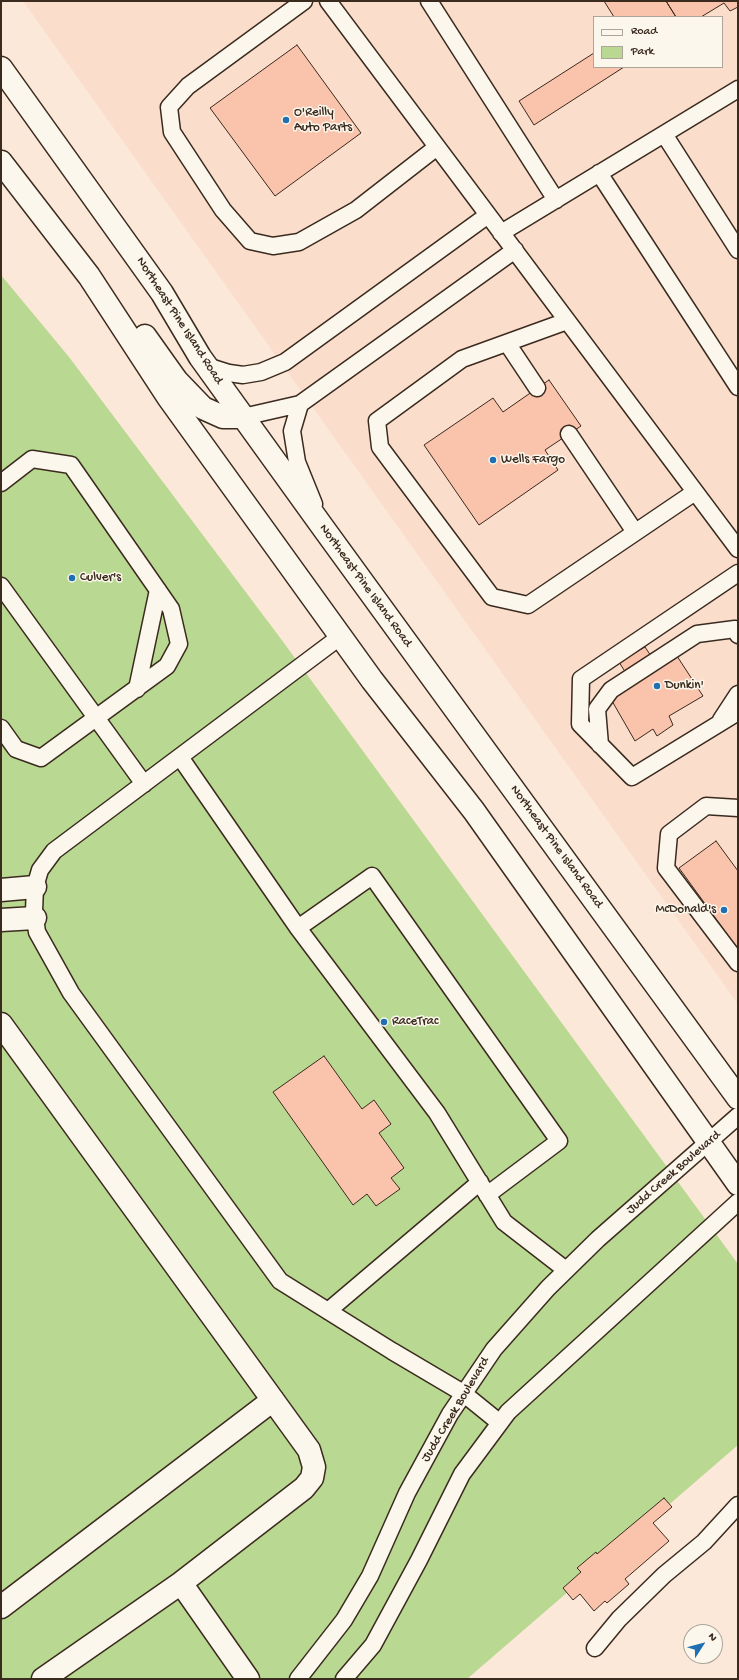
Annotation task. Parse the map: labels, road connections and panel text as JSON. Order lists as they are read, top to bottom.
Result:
{
  "streets": {
    "main road": ["Northeast Pine Island Road"],
    "lane": ["Judd Creek Boulevard"]
  },
  "places": [
    "O'Reilly Auto Parts",
    "Wells Fargo",
    "Culver's",
    "Dunkin'",
    "McDonald's",
    "RaceTrac"
  ],
  "legend": ["Road", "Park"],
  "north": "top right"
}
